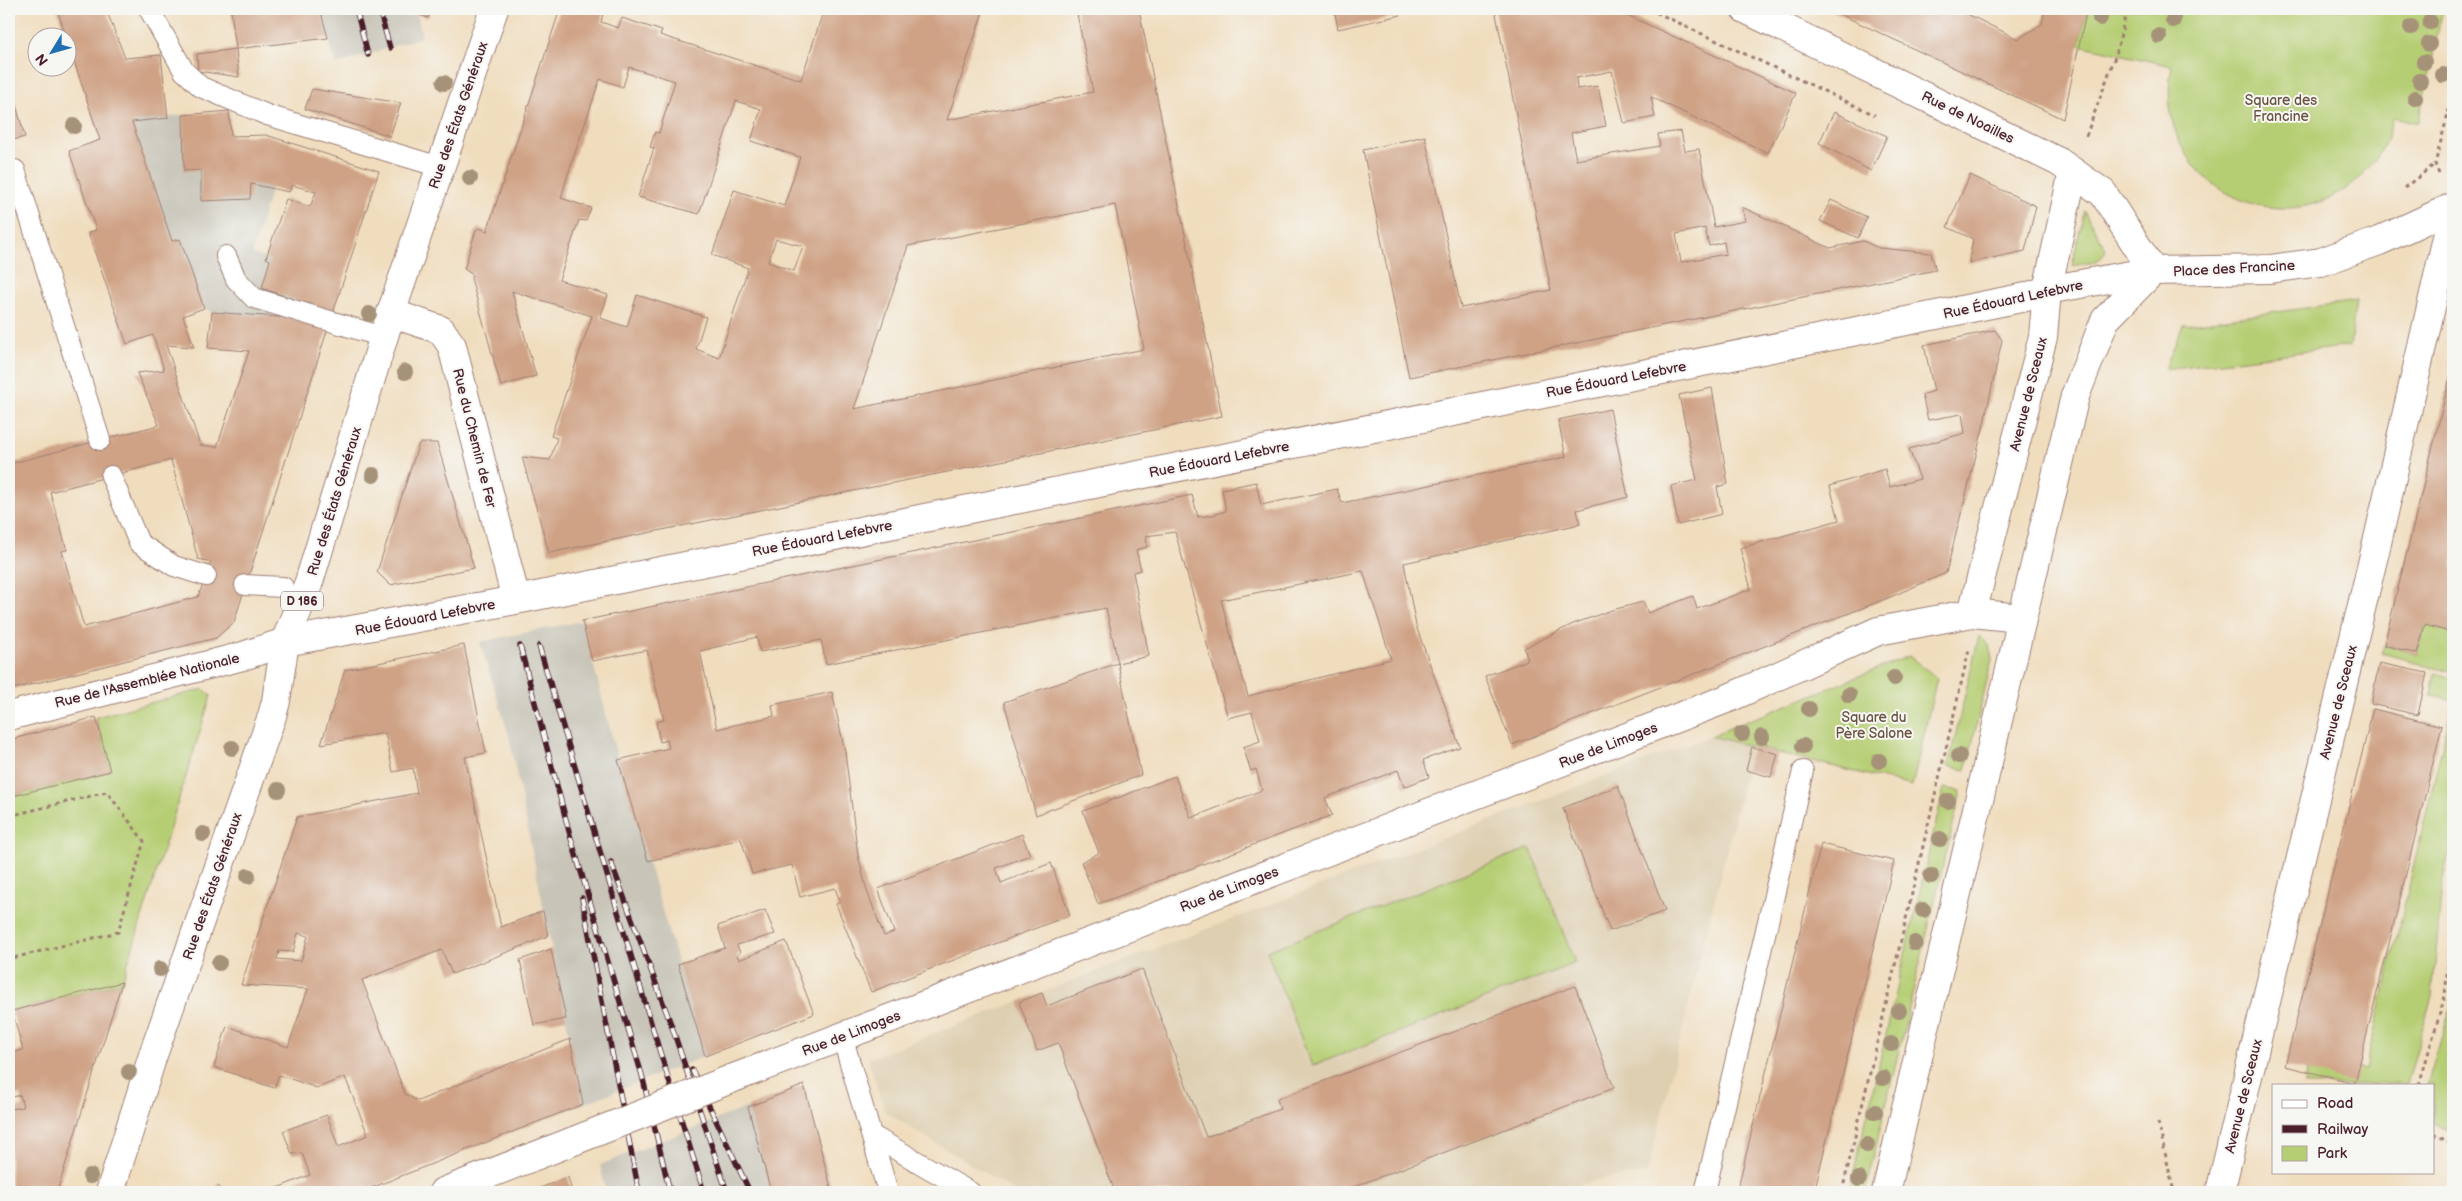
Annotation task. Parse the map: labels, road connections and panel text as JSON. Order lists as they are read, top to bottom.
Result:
{
  "streets": {
    "street": [
      "Rue des États Généraux",
      "Rue de Noailles",
      "Place des Francine",
      "Rue Édouard Lefebvre",
      "Avenue de Sceaux",
      "Rue du Chemin de Fer",
      "D 186",
      "Rue de l'Assemblée Nationale",
      "Rue de Limoges"
    ]
  },
  "crossings": [
    ["Rue des États Généraux", "Rue Édouard Lefebvre"],
    ["Rue des États Généraux", "Rue du Chemin de Fer"],
    ["Rue des États Généraux", "Rue de l'Assemblée Nationale"],
    ["Rue de Noailles", "Place des Francine"],
    ["Rue de Noailles", "Rue Édouard Lefebvre"],
    ["Rue de Noailles", "Avenue de Sceaux"],
    ["Place des Francine", "Rue Édouard Lefebvre"],
    ["Rue Édouard Lefebvre", "Avenue de Sceaux"],
    ["Rue Édouard Lefebvre", "Rue du Chemin de Fer"],
    ["Rue Édouard Lefebvre", "Rue de l'Assemblée Nationale"],
    ["Avenue de Sceaux", "Rue de Limoges"]
  ],
  "parks": ["Square des Francine", "Square du Père Salone"],
  "legend": ["Road", "Railway", "Park"],
  "north": "bottom left"
}
